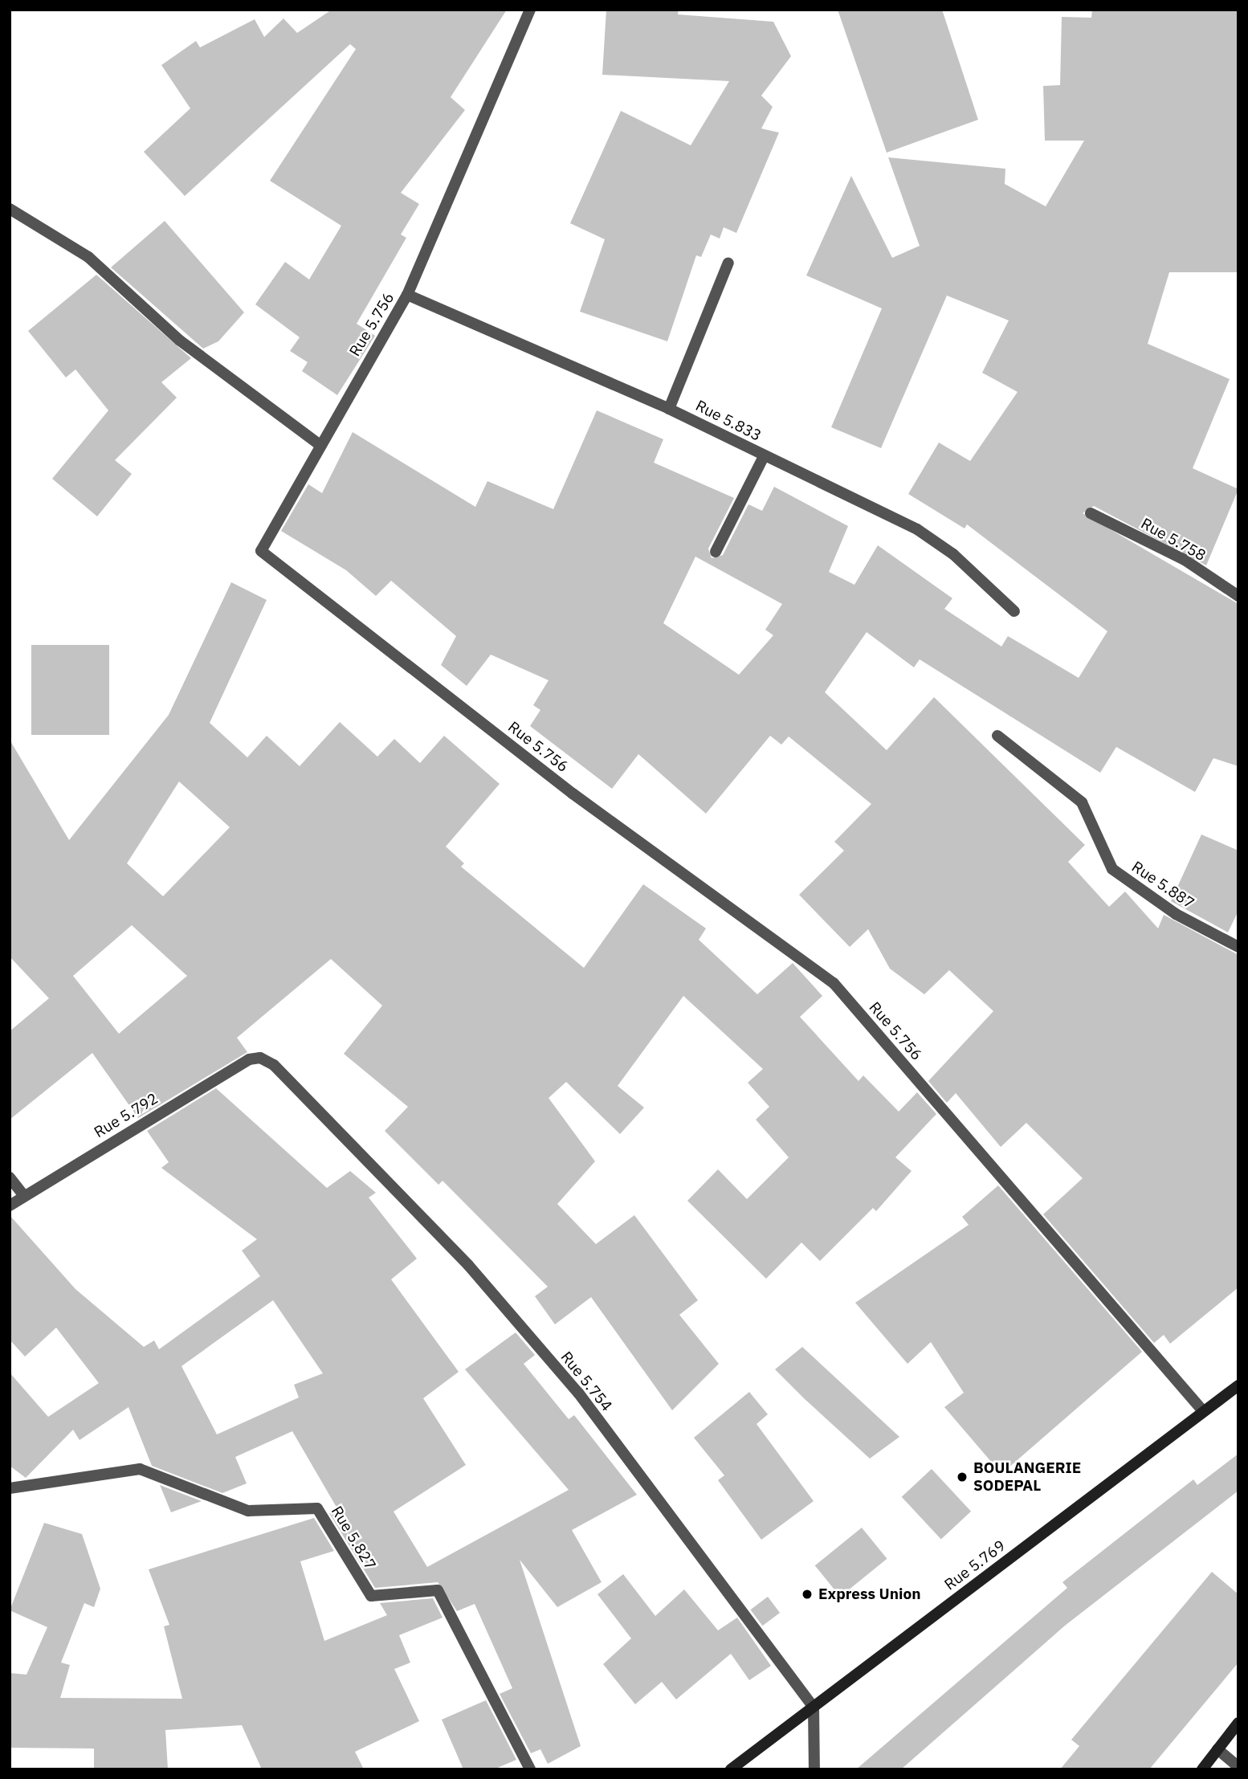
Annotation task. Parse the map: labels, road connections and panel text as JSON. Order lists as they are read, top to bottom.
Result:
{
  "streets": {
    "main road": ["Rue 5.769"],
    "street": [
      "Rue 5.756",
      "Rue 5.833",
      "Rue 5.758",
      "Rue 5.887",
      "Rue 5.792",
      "Rue 5.754",
      "Rue 5.827"
    ]
  },
  "crossings": [
    ["Rue 5.756", "Rue 5.833"],
    ["Rue 5.756", "Rue 5.769"],
    ["Rue 5.792", "Rue 5.754"],
    ["Rue 5.754", "Rue 5.769"]
  ],
  "places": ["BOULANGERIE SODEPAL", "Express Union"]
}
